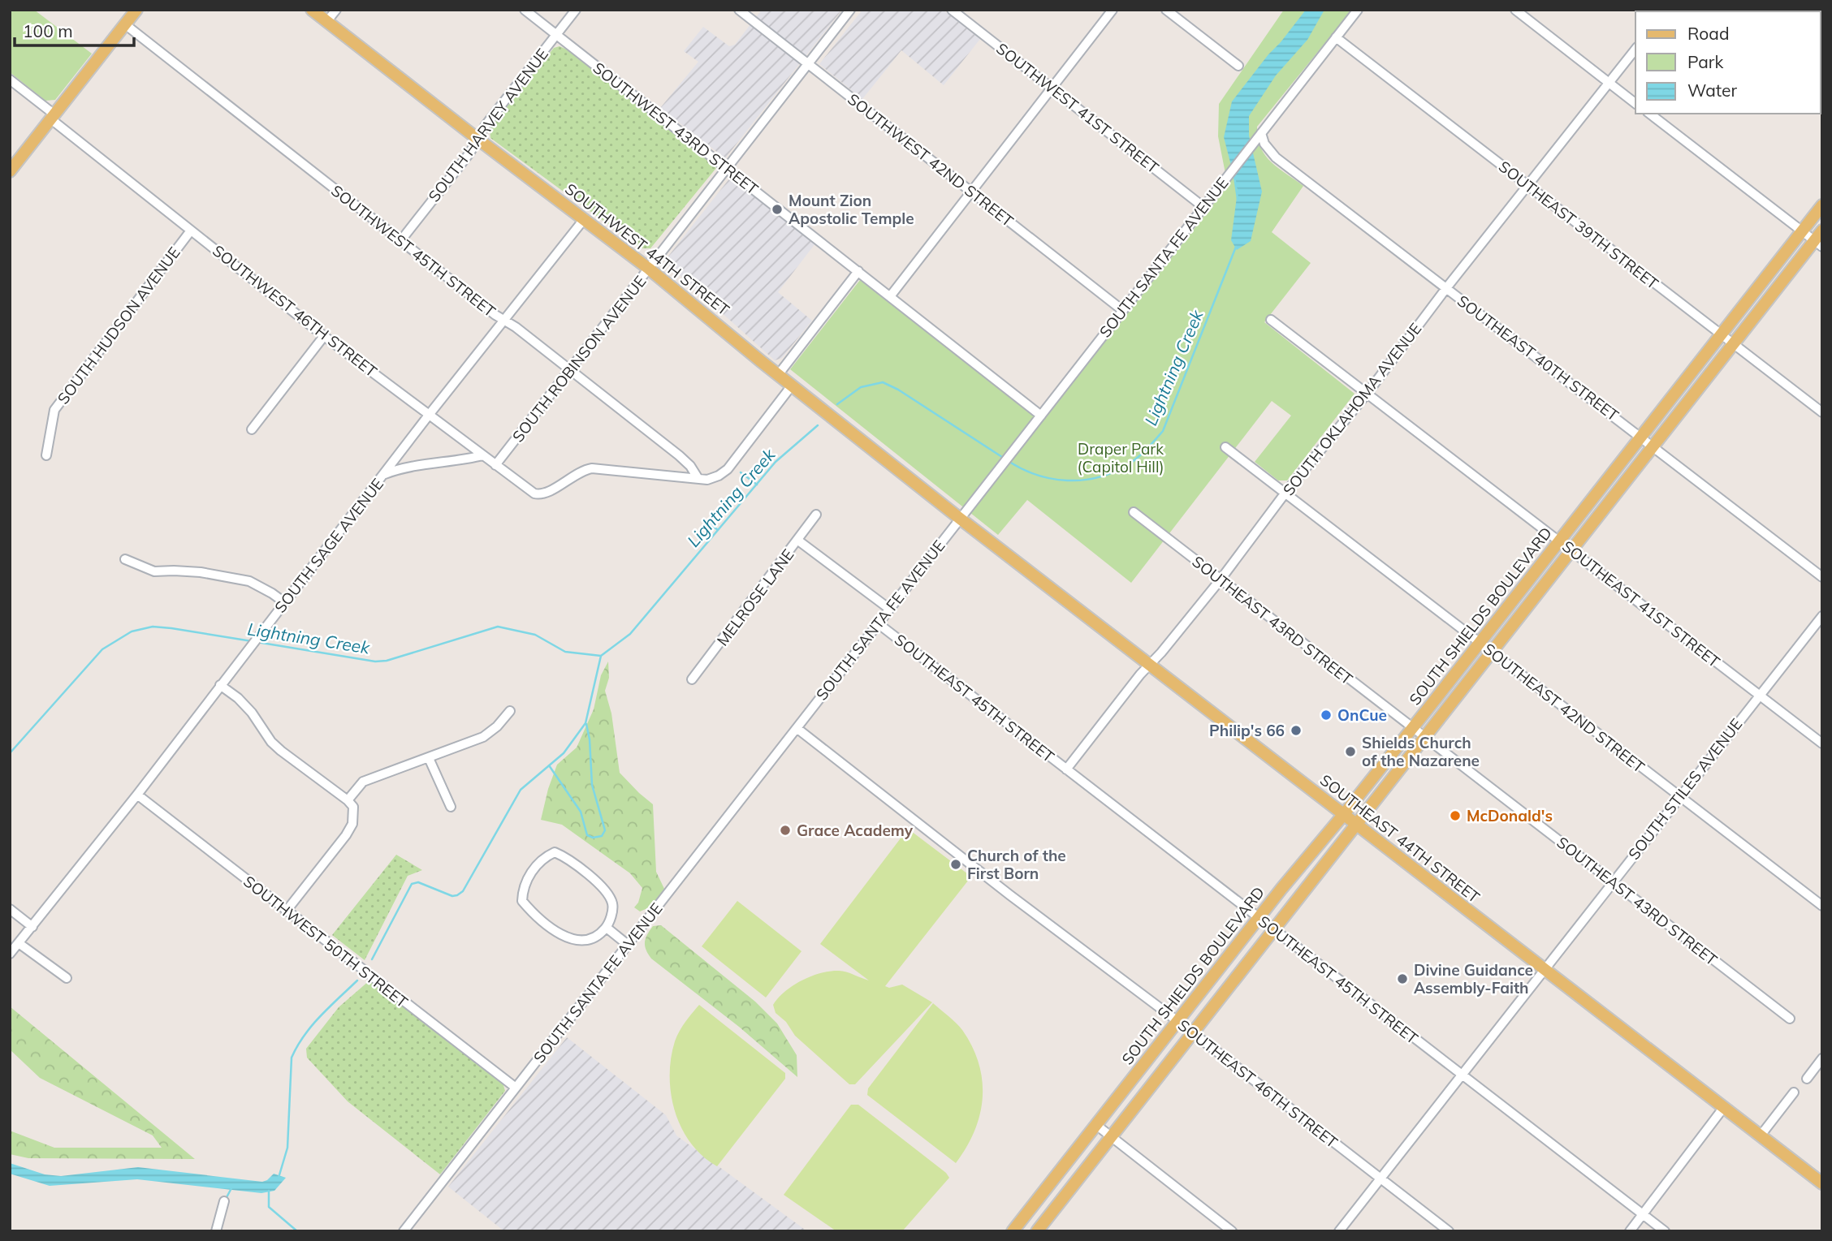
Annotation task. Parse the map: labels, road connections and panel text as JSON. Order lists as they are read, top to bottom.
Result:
{
  "streets": {
    "main road": ["SOUTHWEST 44TH STREET", "SOUTH SHIELDS BOULEVARD", "SOUTHEAST 44TH STREET"],
    "street": [
      "SOUTHWEST 41ST STREET",
      "SOUTH HARVEY AVENUE",
      "SOUTHWEST 43RD STREET",
      "SOUTHWEST 42ND STREET",
      "SOUTHEAST 39TH STREET",
      "SOUTHWEST 45TH STREET",
      "SOUTH SANTA FE AVENUE",
      "SOUTHWEST 46TH STREET",
      "SOUTH HUDSON AVENUE",
      "SOUTHEAST 40TH STREET",
      "SOUTH ROBINSON AVENUE",
      "SOUTH OKLAHOMA AVENUE",
      "SOUTH SAGE AVENUE",
      "MELROSE LANE",
      "SOUTHEAST 41ST STREET",
      "SOUTHEAST 43RD STREET",
      "SOUTHEAST 45TH STREET",
      "SOUTHEAST 42ND STREET",
      "SOUTH STILES AVENUE",
      "SOUTHWEST 50TH STREET",
      "SOUTHEAST 46TH STREET"
    ]
  },
  "crossings": [
    ["SOUTHWEST 41ST STREET", "SOUTH SANTA FE AVENUE"],
    ["SOUTH HARVEY AVENUE", "SOUTHWEST 43RD STREET"],
    ["SOUTH HARVEY AVENUE", "SOUTHWEST 44TH STREET"],
    ["SOUTH HARVEY AVENUE", "SOUTHWEST 45TH STREET"],
    ["SOUTHWEST 43RD STREET", "SOUTH SANTA FE AVENUE"],
    ["SOUTHWEST 43RD STREET", "SOUTH ROBINSON AVENUE"],
    ["SOUTHWEST 42ND STREET", "SOUTH SANTA FE AVENUE"],
    ["SOUTHWEST 42ND STREET", "SOUTH ROBINSON AVENUE"],
    ["SOUTHEAST 39TH STREET", "SOUTH SANTA FE AVENUE"],
    ["SOUTHEAST 39TH STREET", "SOUTH OKLAHOMA AVENUE"],
    ["SOUTHEAST 39TH STREET", "SOUTH SHIELDS BOULEVARD"],
    ["SOUTHWEST 44TH STREET", "SOUTH SANTA FE AVENUE"],
    ["SOUTHWEST 44TH STREET", "SOUTH ROBINSON AVENUE"],
    ["SOUTHWEST 44TH STREET", "SOUTH SAGE AVENUE"],
    ["SOUTHWEST 44TH STREET", "SOUTHEAST 44TH STREET"],
    ["SOUTHWEST 45TH STREET", "SOUTHWEST 46TH STREET"],
    ["SOUTHWEST 45TH STREET", "SOUTH ROBINSON AVENUE"],
    ["SOUTHWEST 45TH STREET", "SOUTH SAGE AVENUE"],
    ["SOUTH SANTA FE AVENUE", "SOUTHEAST 40TH STREET"],
    ["SOUTH SANTA FE AVENUE", "SOUTHEAST 45TH STREET"],
    ["SOUTH SANTA FE AVENUE", "SOUTHEAST 44TH STREET"],
    ["SOUTH SANTA FE AVENUE", "SOUTHWEST 50TH STREET"],
    ["SOUTH SANTA FE AVENUE", "SOUTHEAST 46TH STREET"],
    ["SOUTHWEST 46TH STREET", "SOUTH HUDSON AVENUE"],
    ["SOUTHWEST 46TH STREET", "SOUTH ROBINSON AVENUE"],
    ["SOUTHWEST 46TH STREET", "SOUTH SAGE AVENUE"],
    ["SOUTHEAST 40TH STREET", "SOUTH OKLAHOMA AVENUE"],
    ["SOUTHEAST 40TH STREET", "SOUTH SHIELDS BOULEVARD"],
    ["SOUTH OKLAHOMA AVENUE", "SOUTHEAST 41ST STREET"],
    ["SOUTH OKLAHOMA AVENUE", "SOUTHEAST 43RD STREET"],
    ["SOUTH OKLAHOMA AVENUE", "SOUTHEAST 45TH STREET"],
    ["SOUTH OKLAHOMA AVENUE", "SOUTHEAST 42ND STREET"],
    ["SOUTH OKLAHOMA AVENUE", "SOUTHEAST 44TH STREET"],
    ["SOUTH SAGE AVENUE", "SOUTHWEST 50TH STREET"],
    ["SOUTHEAST 41ST STREET", "SOUTH SHIELDS BOULEVARD"],
    ["SOUTHEAST 41ST STREET", "SOUTH STILES AVENUE"],
    ["SOUTH SHIELDS BOULEVARD", "SOUTHEAST 43RD STREET"],
    ["SOUTH SHIELDS BOULEVARD", "SOUTHEAST 45TH STREET"],
    ["SOUTH SHIELDS BOULEVARD", "SOUTHEAST 42ND STREET"],
    ["SOUTH SHIELDS BOULEVARD", "SOUTHEAST 44TH STREET"],
    ["SOUTH SHIELDS BOULEVARD", "SOUTHEAST 46TH STREET"],
    ["SOUTHEAST 43RD STREET", "SOUTH STILES AVENUE"],
    ["SOUTHEAST 45TH STREET", "SOUTH STILES AVENUE"],
    ["SOUTHEAST 42ND STREET", "SOUTH STILES AVENUE"],
    ["SOUTH STILES AVENUE", "SOUTHEAST 44TH STREET"],
    ["SOUTH STILES AVENUE", "SOUTHEAST 46TH STREET"]
  ],
  "water": ["Lightning Creek"],
  "parks": ["Draper Park (Capitol Hill)"],
  "places": [
    "Mount Zion Apostolic Temple",
    "OnCue",
    "Philip's 66",
    "Shields Church of the Nazarene",
    "McDonald's",
    "Grace Academy",
    "Church of the First Born",
    "Divine Guidance Assembly-Faith"
  ],
  "legend": ["Road", "Park", "Water"],
  "scale_bar": "100 m"
}
